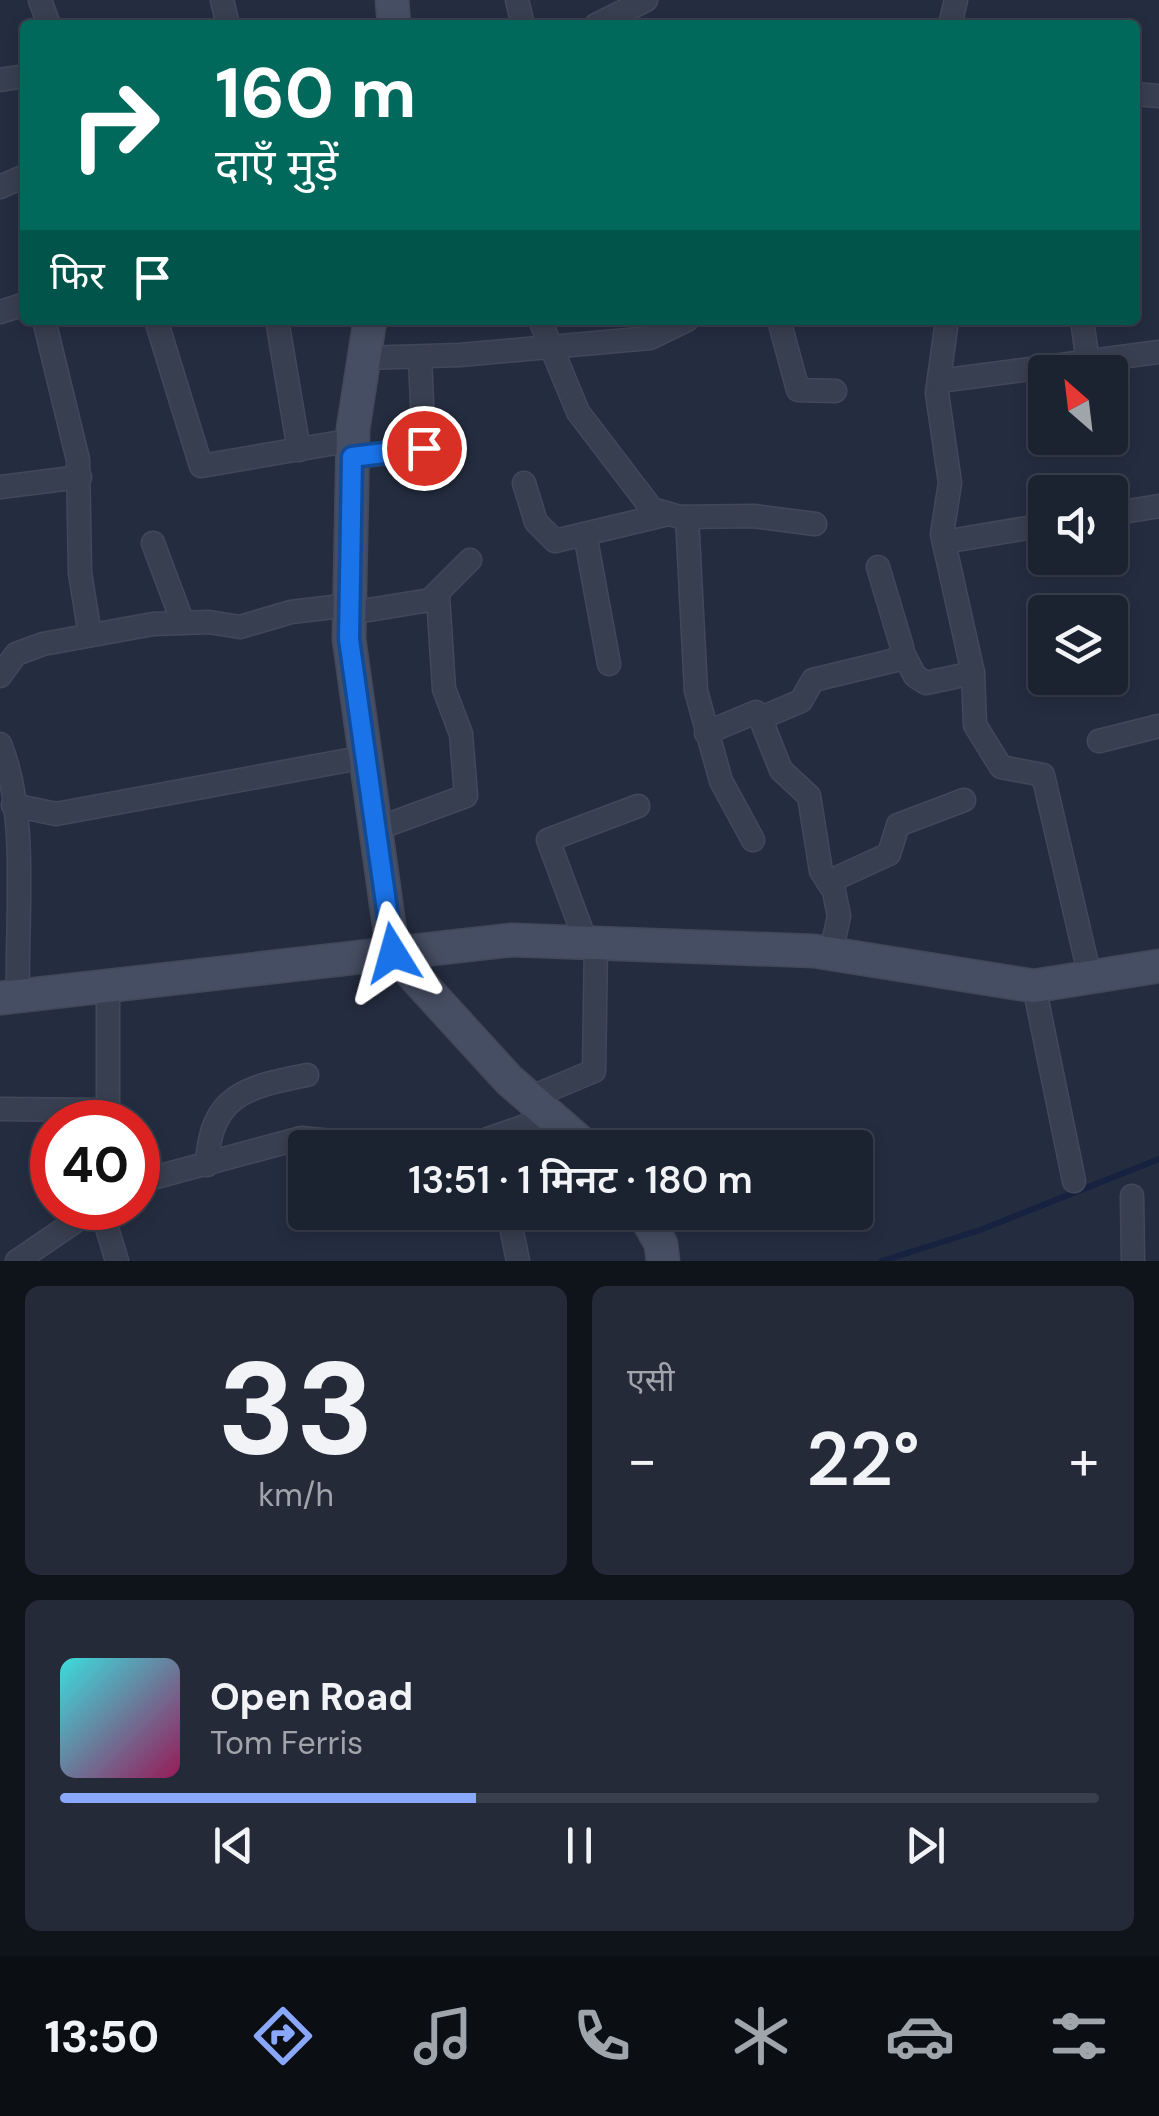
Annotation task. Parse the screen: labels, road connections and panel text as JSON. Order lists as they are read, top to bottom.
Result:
{
  "north": "top left",
  "page": {
    "turn": ["160 m", "दाएँ मुड़ें"],
    "then": "फिर",
    "limit": "40",
    "trip": "13:51 · 1 मिनट · 180 m",
    "tile": [
      ["33", "km/h"],
      "एसी"
    ],
    "heat": ["−", "22°", "+"],
    "song": ["Open Road", "Tom Ferris"],
    "tabs": "13:50"
  }
}
